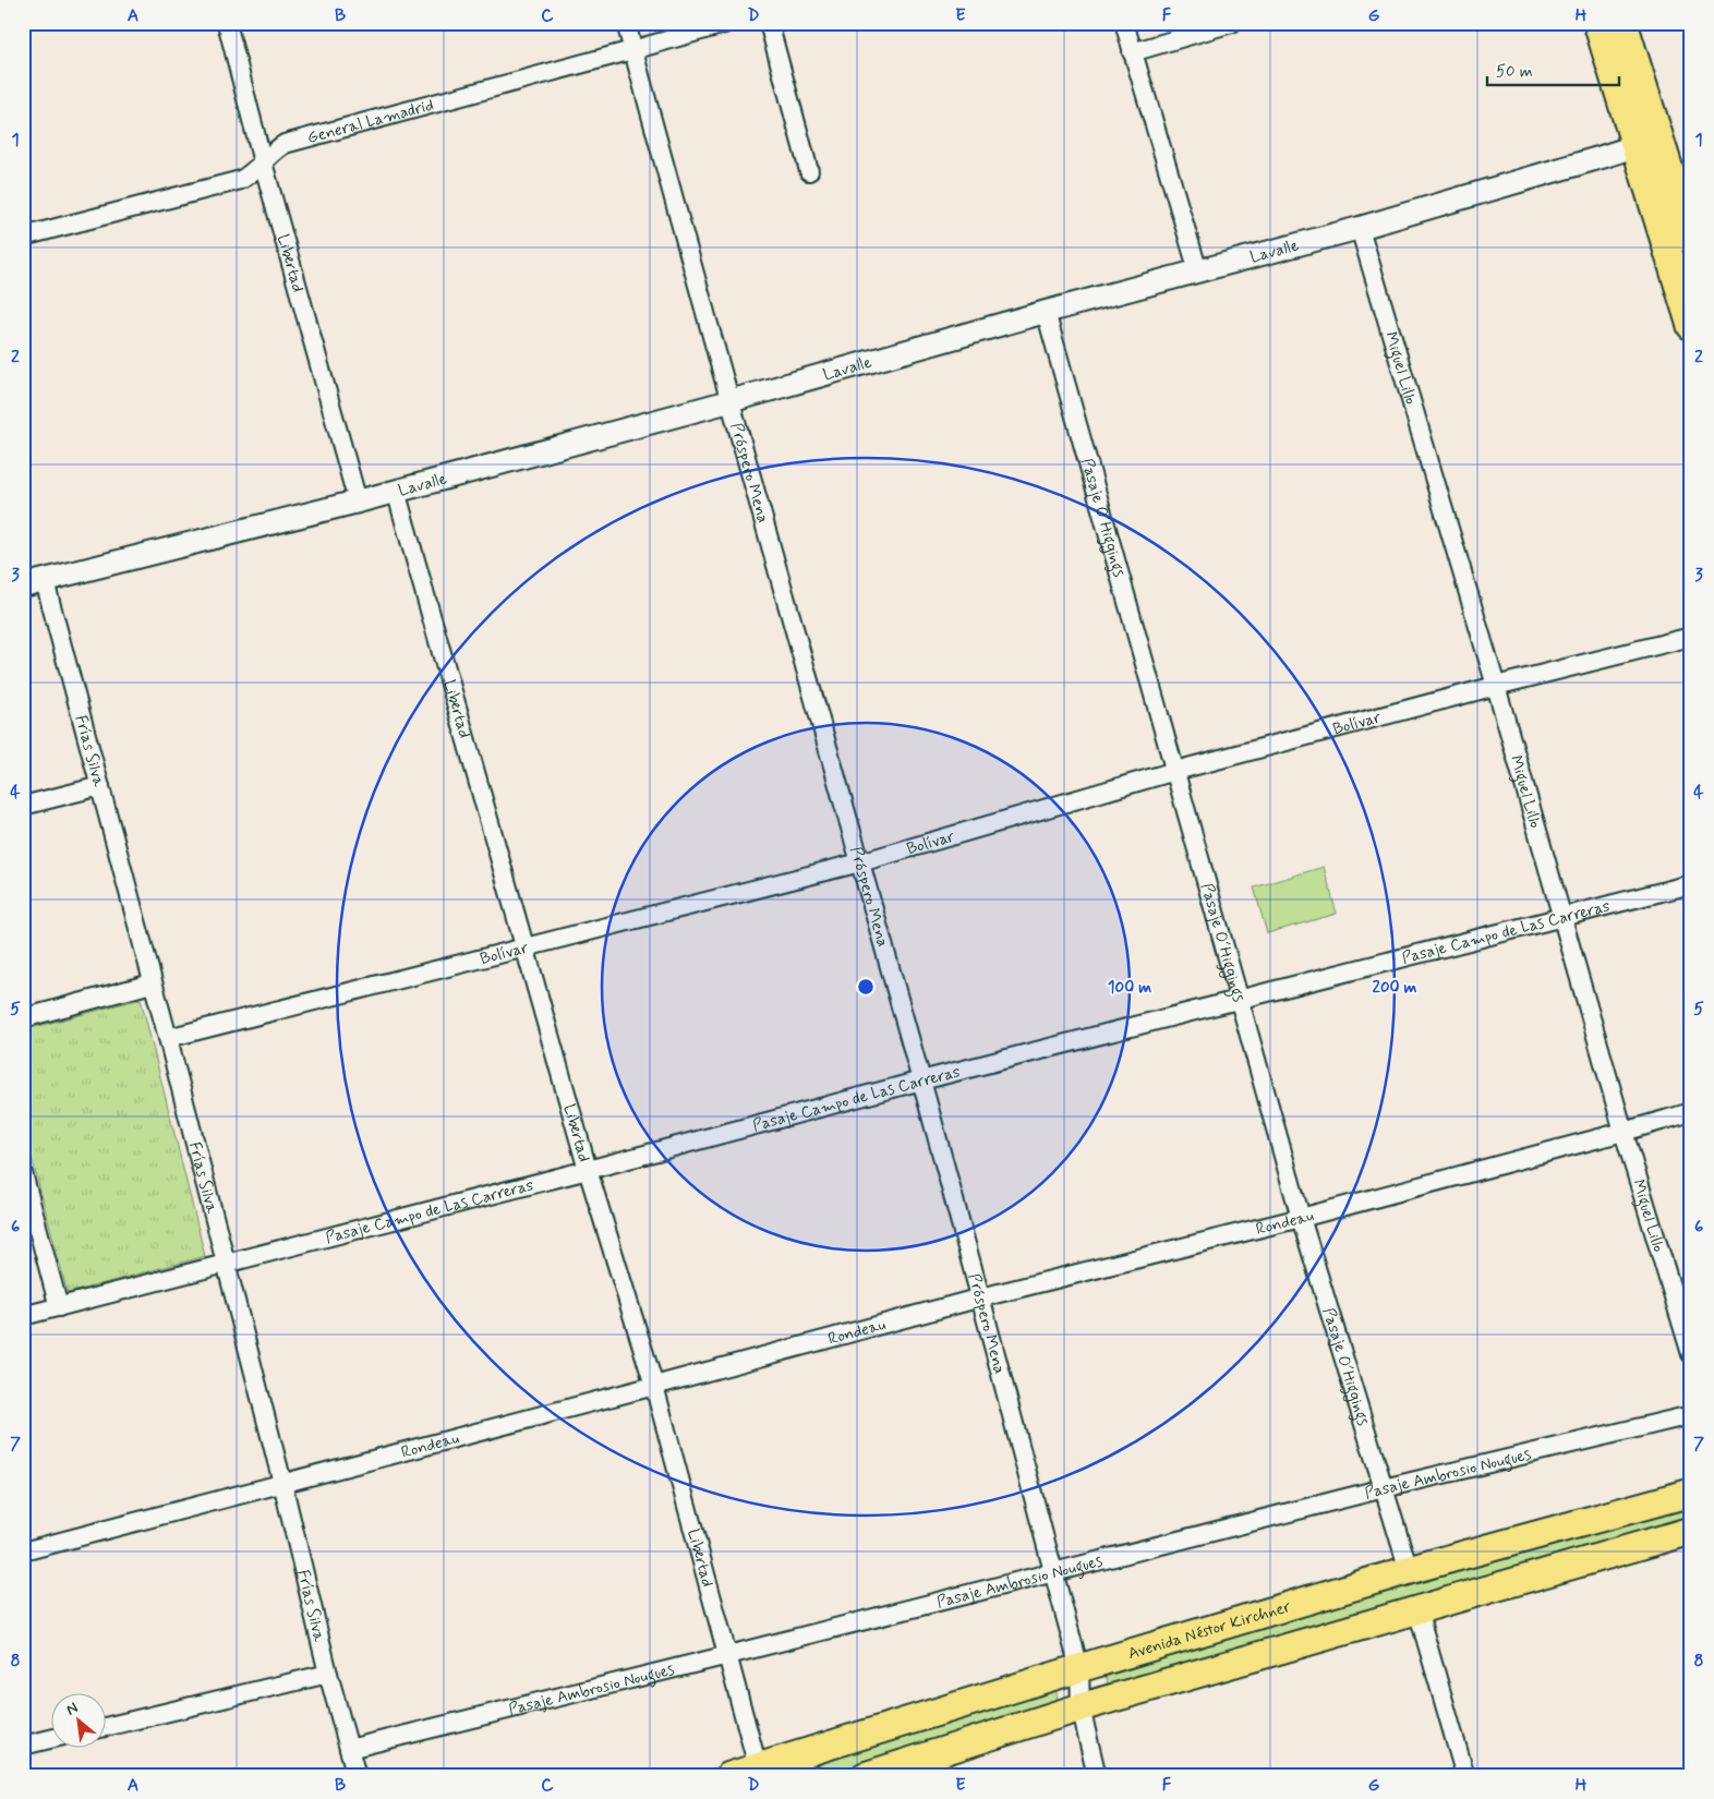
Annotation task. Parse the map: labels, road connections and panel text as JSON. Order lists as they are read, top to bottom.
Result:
{
  "streets": {
    "main road": ["Avenida Néstor Kirchner"],
    "street": [
      "General Lamadrid",
      "Lavalle",
      "Libertad",
      "Miguel Lillo",
      "Próspero Mena",
      "Pasaje O´Higgings",
      "Bolívar",
      "Frías Silva",
      "Pasaje Campo de Las Carreras",
      "Rondeau",
      "Pasaje Ambrosio Nougues"
    ]
  },
  "crossings": [
    ["General Lamadrid", "Libertad"],
    ["General Lamadrid", "Próspero Mena"],
    ["Lavalle", "Libertad"],
    ["Lavalle", "Miguel Lillo"],
    ["Lavalle", "Próspero Mena"],
    ["Lavalle", "Pasaje O´Higgings"],
    ["Lavalle", "Frías Silva"],
    ["Libertad", "Bolívar"],
    ["Libertad", "Pasaje Campo de Las Carreras"],
    ["Libertad", "Rondeau"],
    ["Libertad", "Pasaje Ambrosio Nougues"],
    ["Libertad", "Avenida Néstor Kirchner"],
    ["Miguel Lillo", "Bolívar"],
    ["Miguel Lillo", "Pasaje Campo de Las Carreras"],
    ["Miguel Lillo", "Rondeau"],
    ["Próspero Mena", "Bolívar"],
    ["Próspero Mena", "Pasaje Campo de Las Carreras"],
    ["Próspero Mena", "Rondeau"],
    ["Próspero Mena", "Pasaje Ambrosio Nougues"],
    ["Próspero Mena", "Avenida Néstor Kirchner"],
    ["Pasaje O´Higgings", "Bolívar"],
    ["Pasaje O´Higgings", "Pasaje Campo de Las Carreras"],
    ["Pasaje O´Higgings", "Rondeau"],
    ["Pasaje O´Higgings", "Pasaje Ambrosio Nougues"],
    ["Pasaje O´Higgings", "Avenida Néstor Kirchner"],
    ["Bolívar", "Frías Silva"],
    ["Frías Silva", "Pasaje Campo de Las Carreras"],
    ["Frías Silva", "Rondeau"],
    ["Frías Silva", "Pasaje Ambrosio Nougues"]
  ],
  "scale_bar": "50 m",
  "north": "top left",
  "grid": {
    "columns": [
      "A",
      "B",
      "C",
      "D",
      "E",
      "F",
      "G",
      "H"
    ],
    "rows": [
      "1",
      "2",
      "3",
      "4",
      "5",
      "6",
      "7",
      "8"
    ]
  },
  "rings": ["100 m", "200 m"]
}
